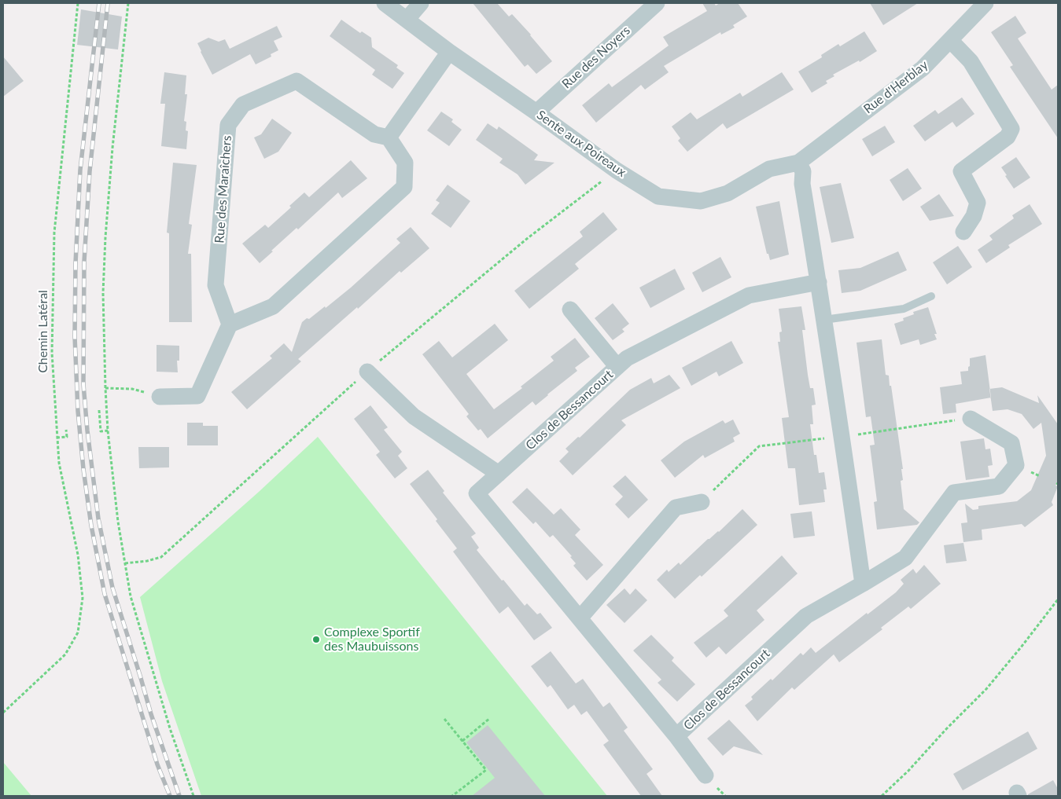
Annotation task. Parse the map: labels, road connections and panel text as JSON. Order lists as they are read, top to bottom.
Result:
{
  "streets": {
    "street": [
      "Rue des Noyers",
      "Rue d'Herblay",
      "Sente aux Poireaux",
      "Rue des Maraîchers",
      "Clos de Bessancourt"
    ],
    "path": ["Chemin Latéral"]
  },
  "crossings": [
    ["Rue des Noyers", "Sente aux Poireaux"],
    ["Rue d'Herblay", "Sente aux Poireaux"]
  ],
  "places": ["Complexe Sportif des Maubuissons"]
}
